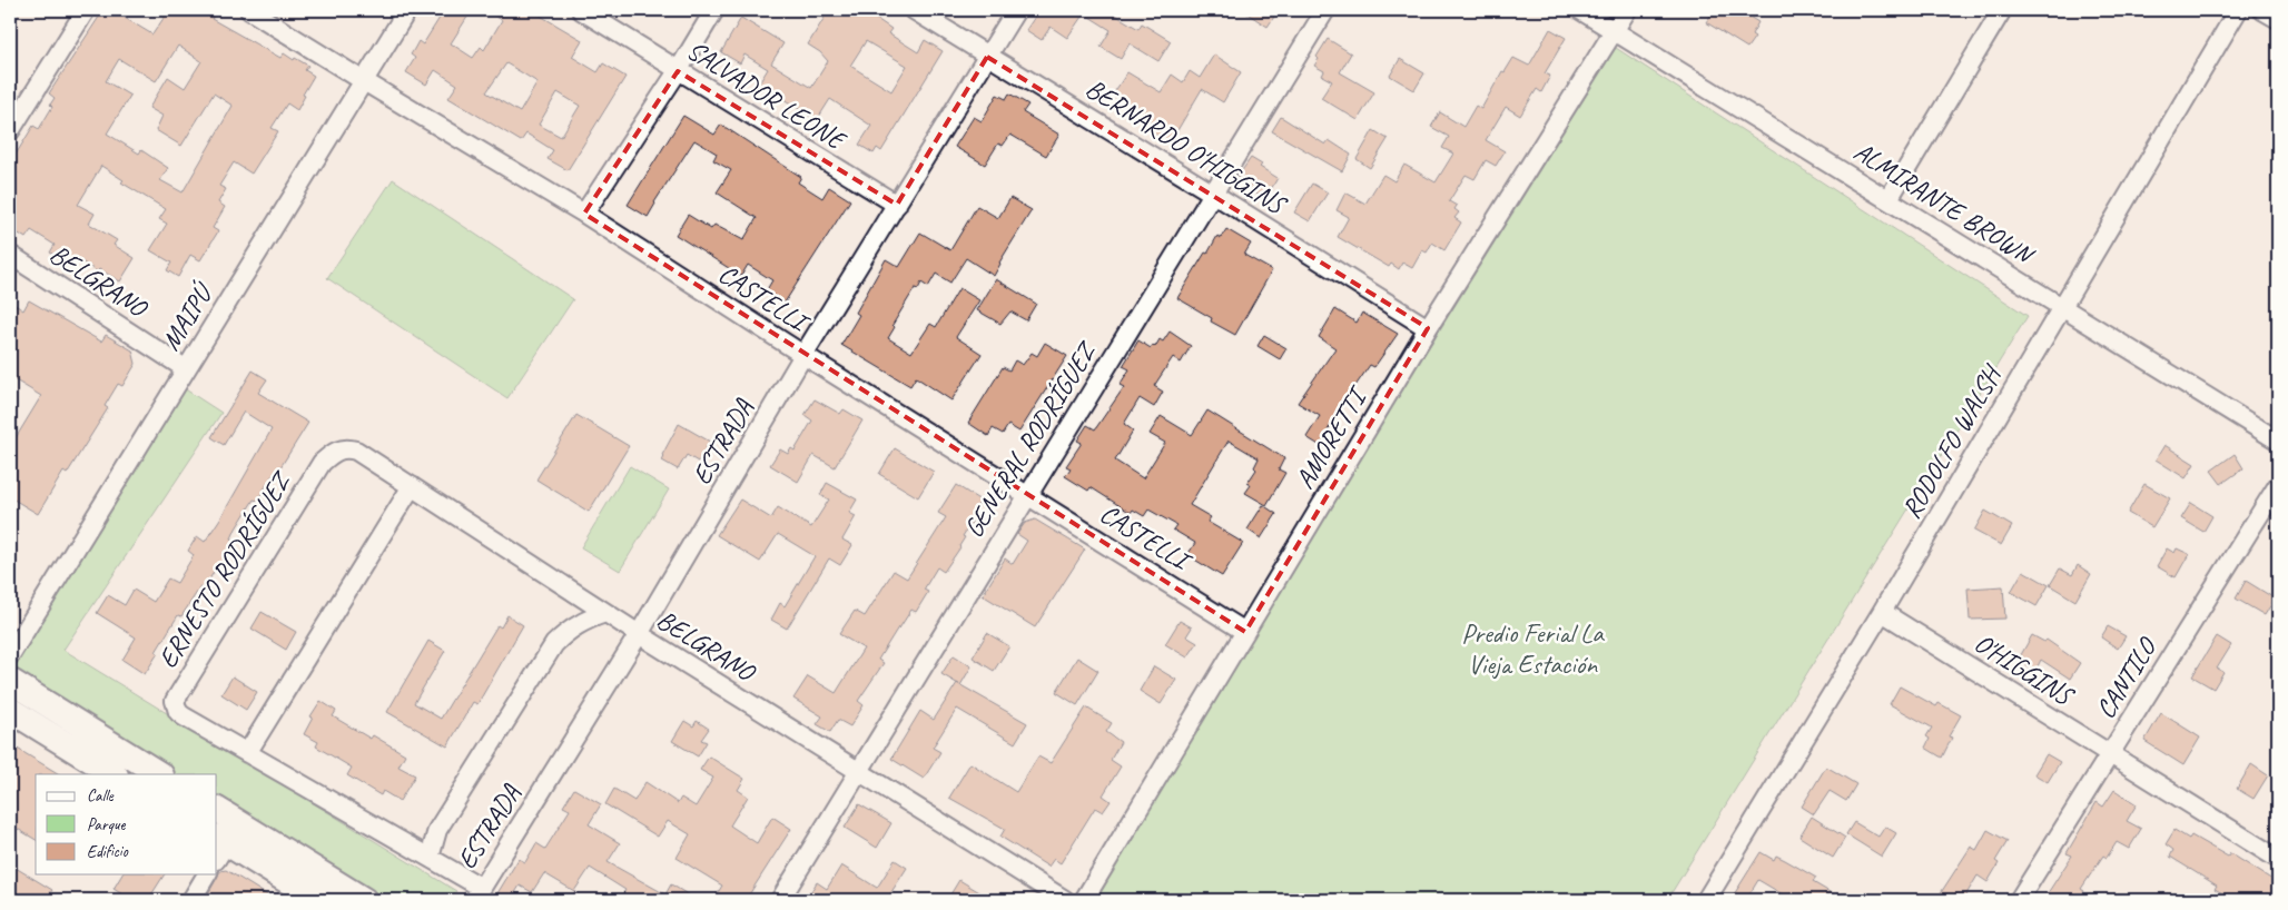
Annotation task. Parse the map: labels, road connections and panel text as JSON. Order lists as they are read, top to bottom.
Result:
{
  "streets": {
    "street": [
      "SALVADOR LEONE",
      "BERNARDO O'HIGGINS",
      "ALMIRANTE BROWN",
      "BELGRANO",
      "CASTELLI",
      "MAIPÚ",
      "AMORETTI",
      "GENERAL RODRÍGUEZ",
      "ESTRADA",
      "RODOLFO WALSH",
      "ERNESTO RODRÍGUEZ",
      "O'HIGGINS",
      "CANTILO"
    ]
  },
  "crossings": [
    ["SALVADOR LEONE", "ESTRADA"],
    ["BERNARDO O'HIGGINS", "AMORETTI"],
    ["BERNARDO O'HIGGINS", "GENERAL RODRÍGUEZ"],
    ["BERNARDO O'HIGGINS", "ESTRADA"],
    ["ALMIRANTE BROWN", "AMORETTI"],
    ["ALMIRANTE BROWN", "RODOLFO WALSH"],
    ["BELGRANO", "MAIPÚ"],
    ["BELGRANO", "GENERAL RODRÍGUEZ"],
    ["BELGRANO", "ESTRADA"],
    ["BELGRANO", "ERNESTO RODRÍGUEZ"],
    ["CASTELLI", "MAIPÚ"],
    ["CASTELLI", "AMORETTI"],
    ["CASTELLI", "GENERAL RODRÍGUEZ"],
    ["CASTELLI", "ESTRADA"],
    ["RODOLFO WALSH", "O'HIGGINS"],
    ["O'HIGGINS", "CANTILO"]
  ],
  "parks": ["Predio Ferial La Vieja Estación"],
  "legend": ["Calle", "Parque", "Edificio"]
}
